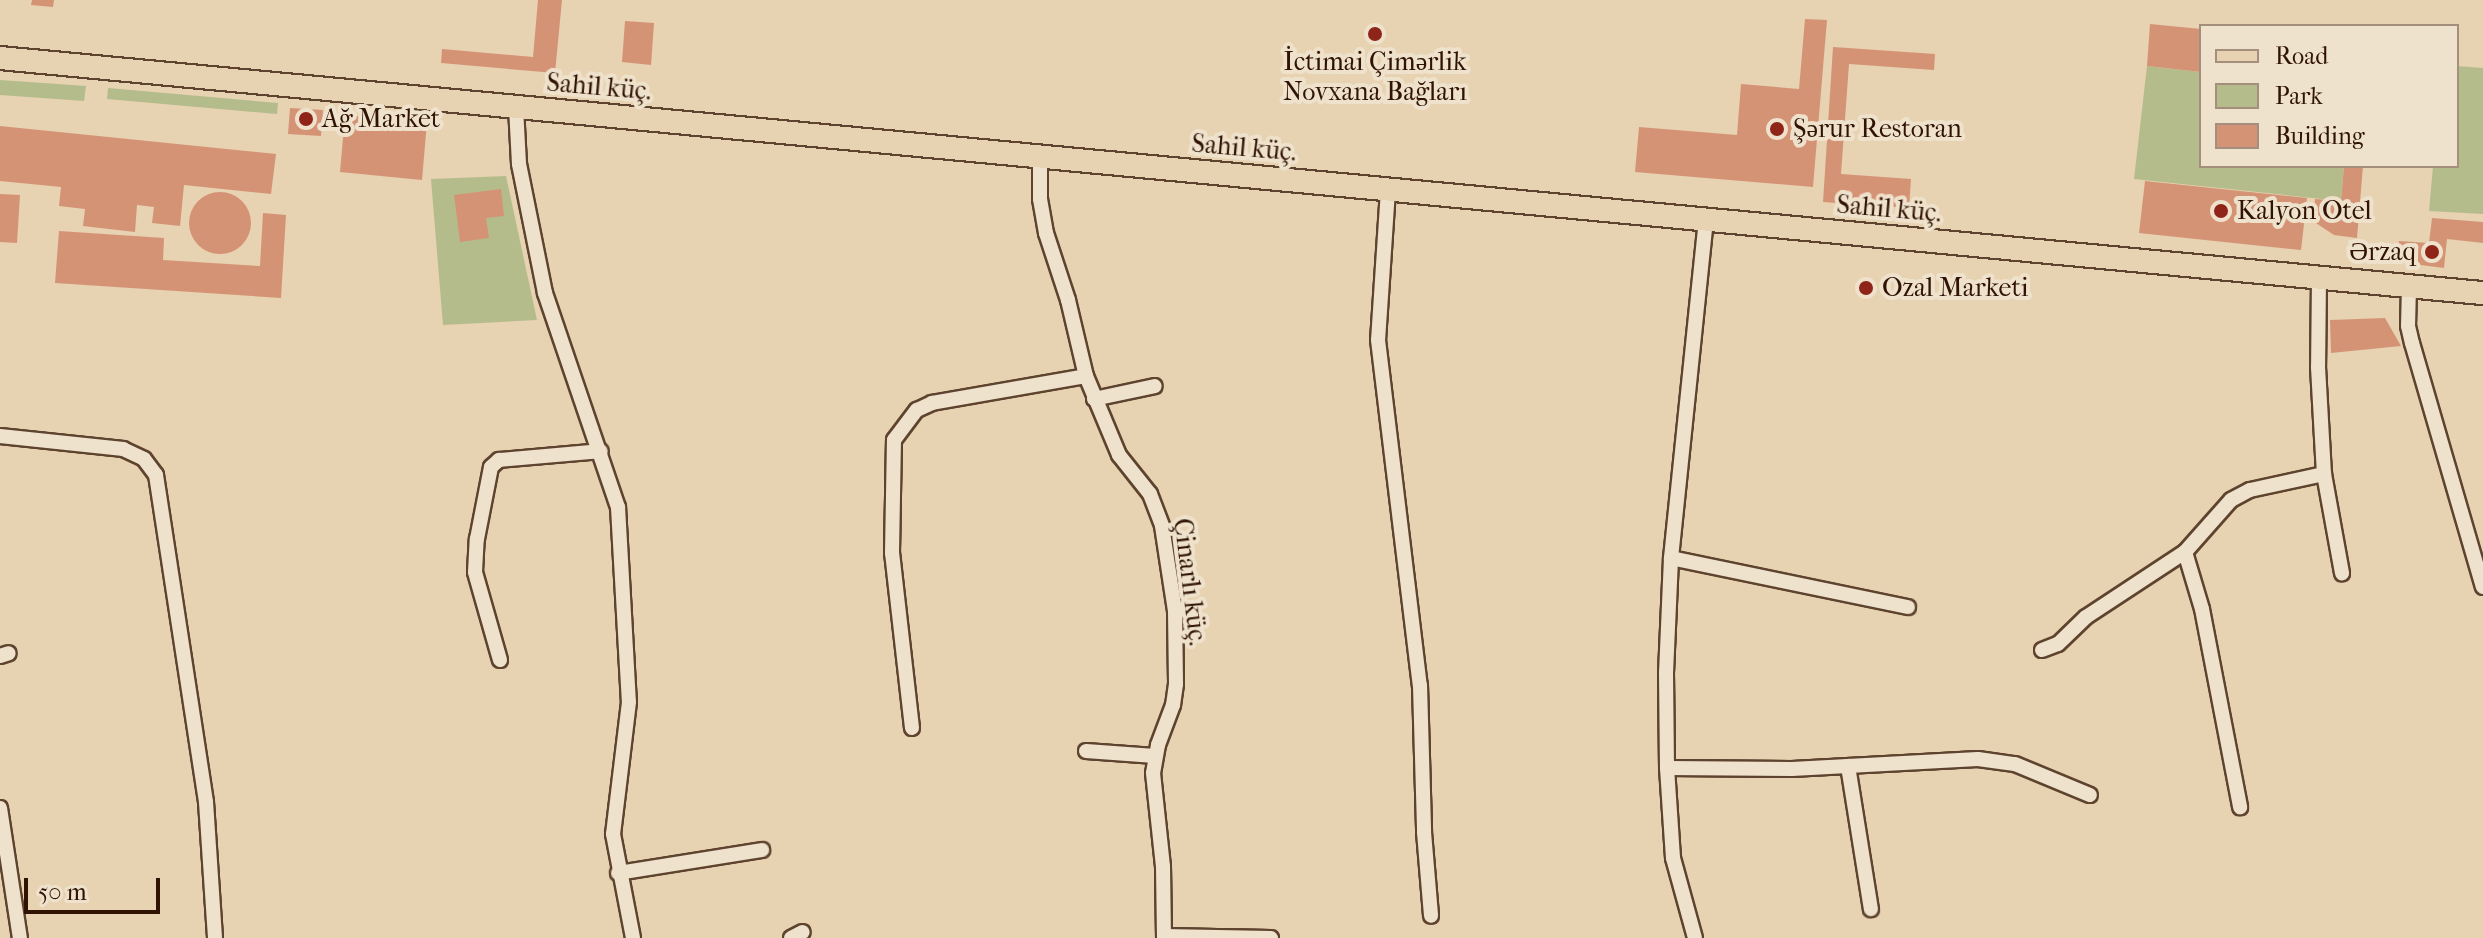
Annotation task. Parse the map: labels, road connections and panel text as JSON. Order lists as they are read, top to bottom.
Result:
{
  "streets": {
    "main road": ["Sahil küç."],
    "street": ["Çinarlı küç."]
  },
  "crossings": [
    ["Sahil küç.", "Çinarlı küç."]
  ],
  "places": [
    "İctimai Çimərlik Novxana Bağları",
    "Ağ Market",
    "Şərur Restoran",
    "Kalyon Otel",
    "Ərzaq",
    "Ozal Marketi"
  ],
  "legend": ["Road", "Park", "Building"],
  "scale_bar": "50 m"
}
